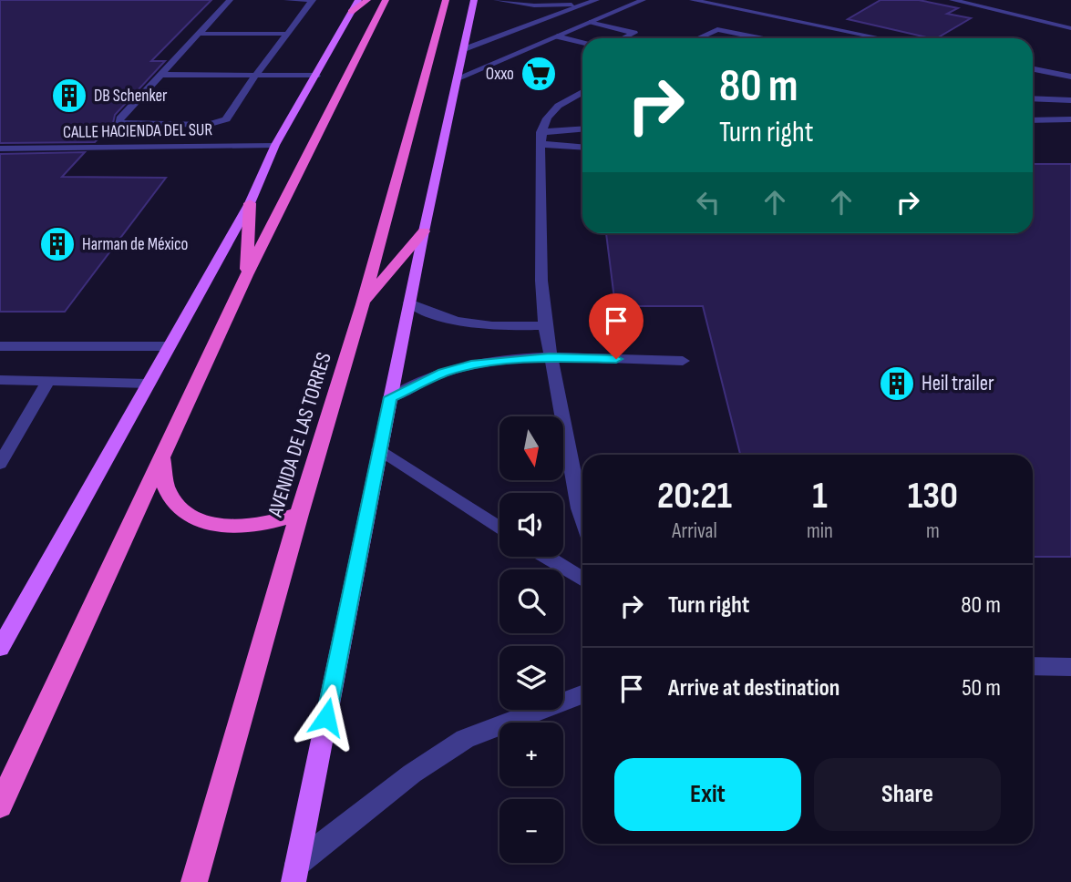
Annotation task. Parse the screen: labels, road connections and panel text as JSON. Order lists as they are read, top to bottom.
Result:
{
  "streets": {
    "highway": ["AVENIDA DE LAS TORRES"],
    "street": ["CALLE HACIENDA DEL SUR"]
  },
  "places": {
    "supermarket": ["Oxxo"],
    "building": ["DB Schenker", "Harman de México", "Heil trailer"]
  },
  "north": "bottom",
  "page": {
    "turn": ["80 m", "Turn right"],
    "map_buttons": ["+", "−"],
    "eta": [
      "20:21",
      "Arrival",
      "1",
      "min",
      "130",
      "m"
    ],
    "list": [
      {
        "name": "Turn right",
        "value": "80 m"
      },
      {
        "name": "Arrive at destination",
        "value": "50 m"
      }
    ],
    "buttons": ["Exit", "Share"]
  }
}
